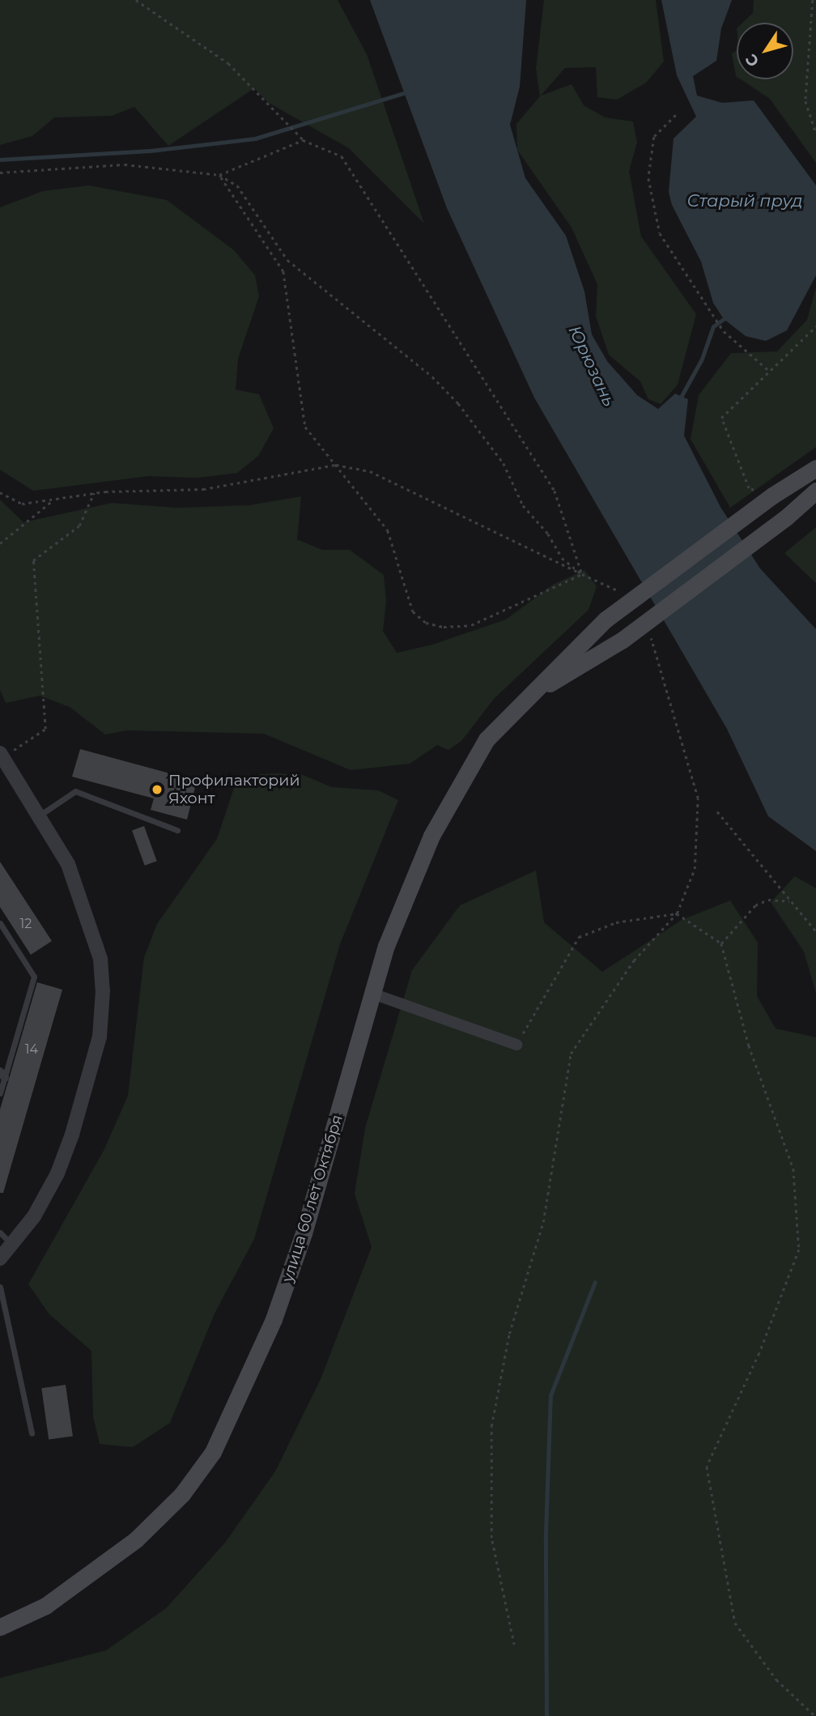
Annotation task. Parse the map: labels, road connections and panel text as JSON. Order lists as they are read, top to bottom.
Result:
{
  "streets": {
    "main road": ["улица 60 лет Октября"]
  },
  "water": ["Старый пруд", "Юрюзань"],
  "places": ["Профилакторий Яхонт"],
  "house_numbers": ["12", "14"],
  "north": "bottom left"
}
